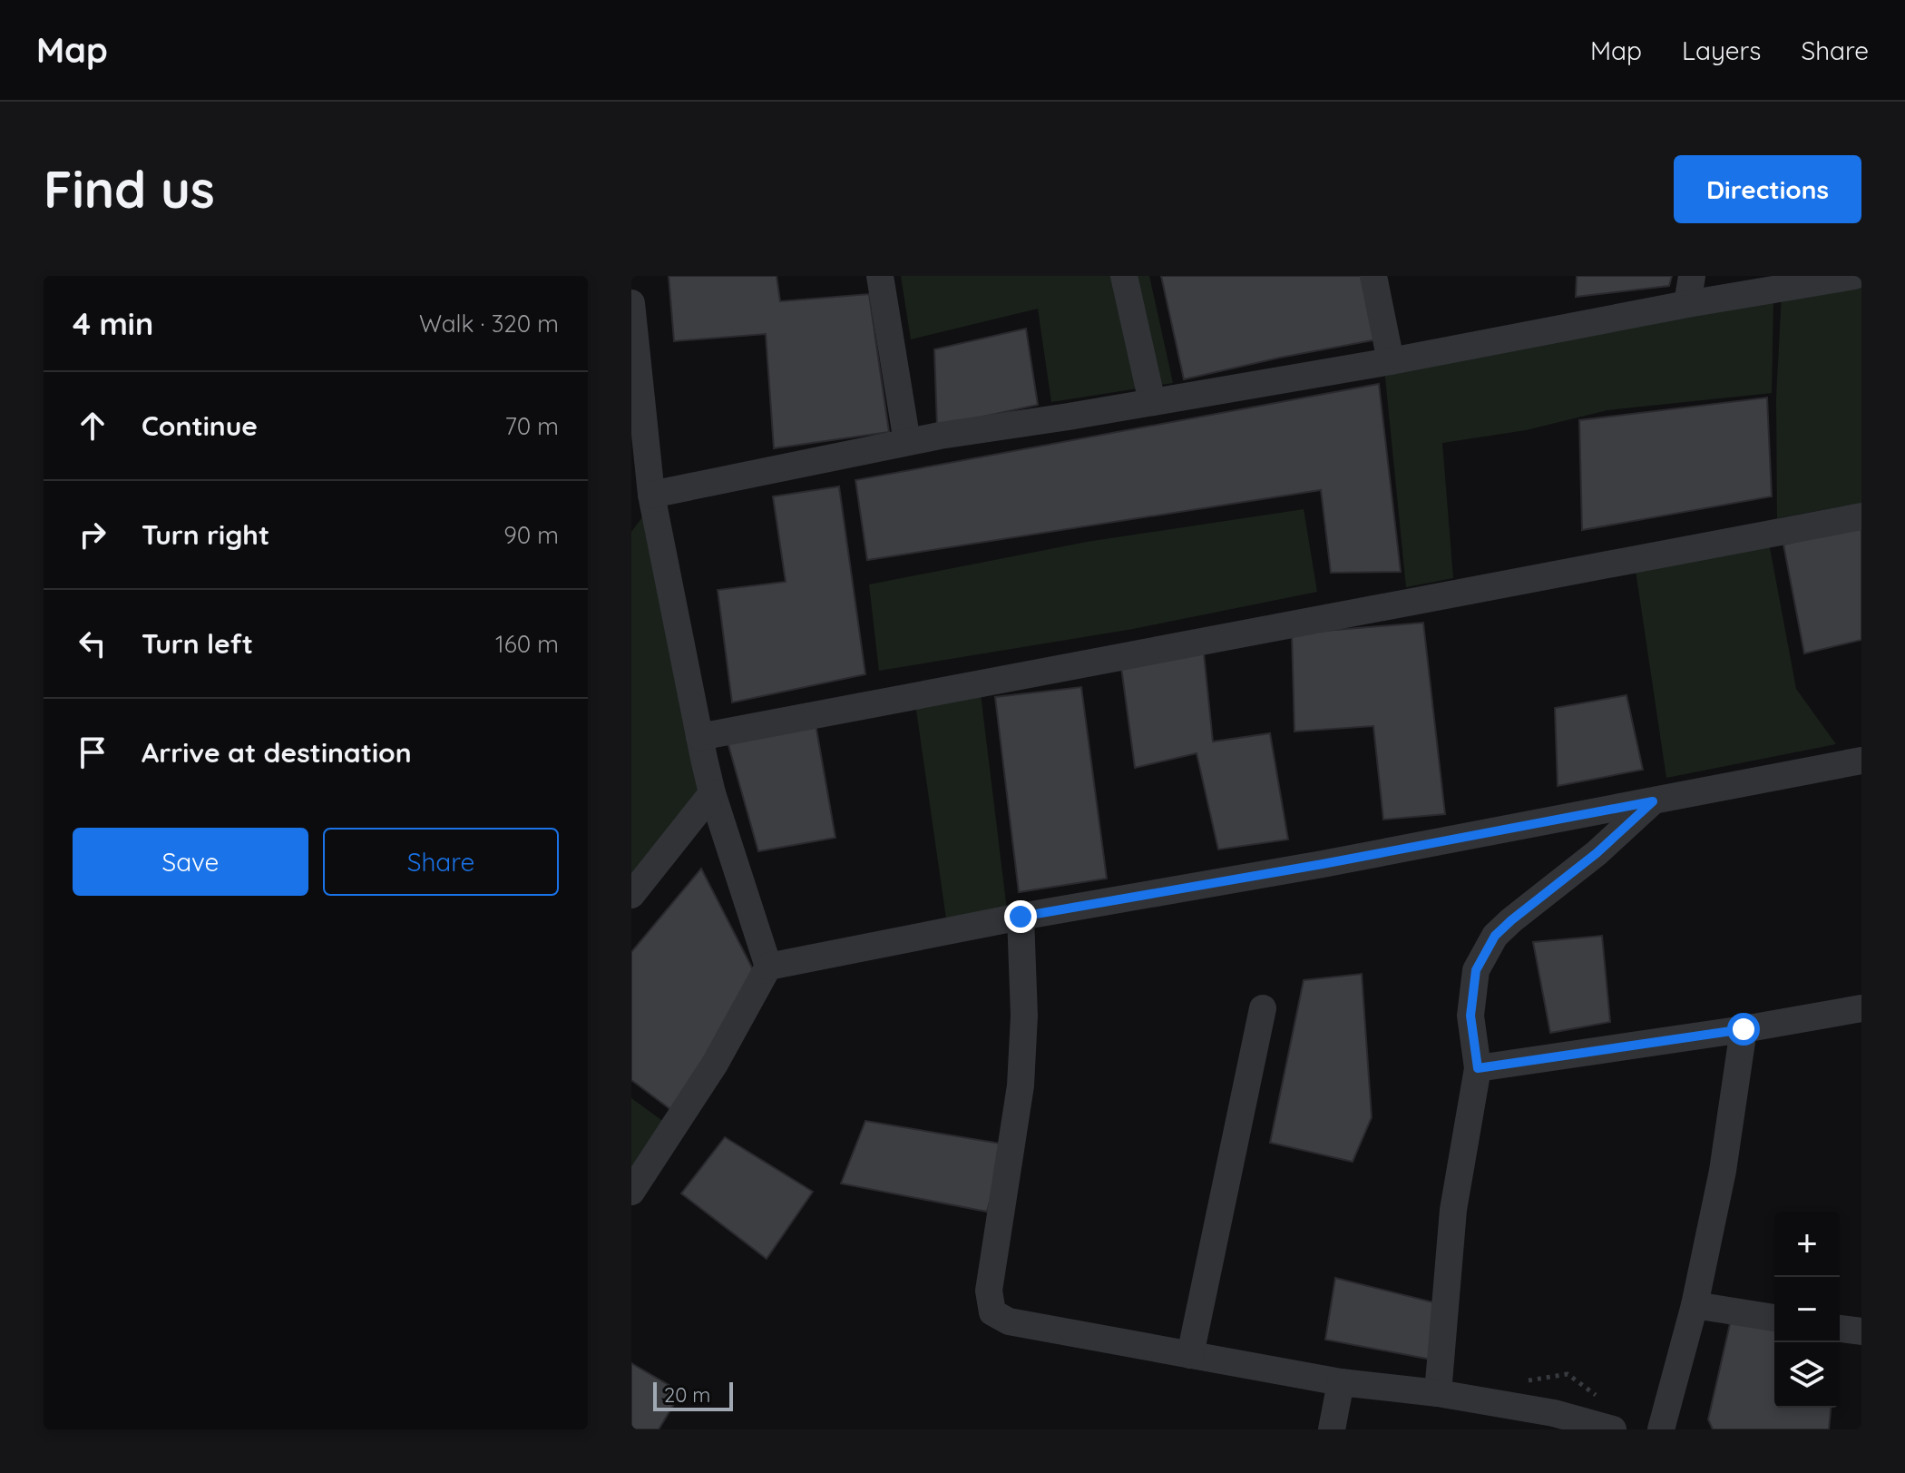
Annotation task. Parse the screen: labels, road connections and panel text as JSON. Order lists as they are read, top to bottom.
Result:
{
  "scale_bar": "20 m",
  "page": {
    "header": "Map",
    "nav": ["Map", "Layers", "Share"],
    "buttons": [
      "Directions",
      ["Save", "Share"]
    ],
    "title": "Find us",
    "heading": ["4 min", "Walk · 320 m"],
    "list": [
      ["Continue", "70 m"],
      ["Turn right", "90 m"],
      ["Turn left", "160 m"],
      "Arrive at destination"
    ],
    "map_buttons": ["+", "−"],
    "scale": "20 m"
  }
}
